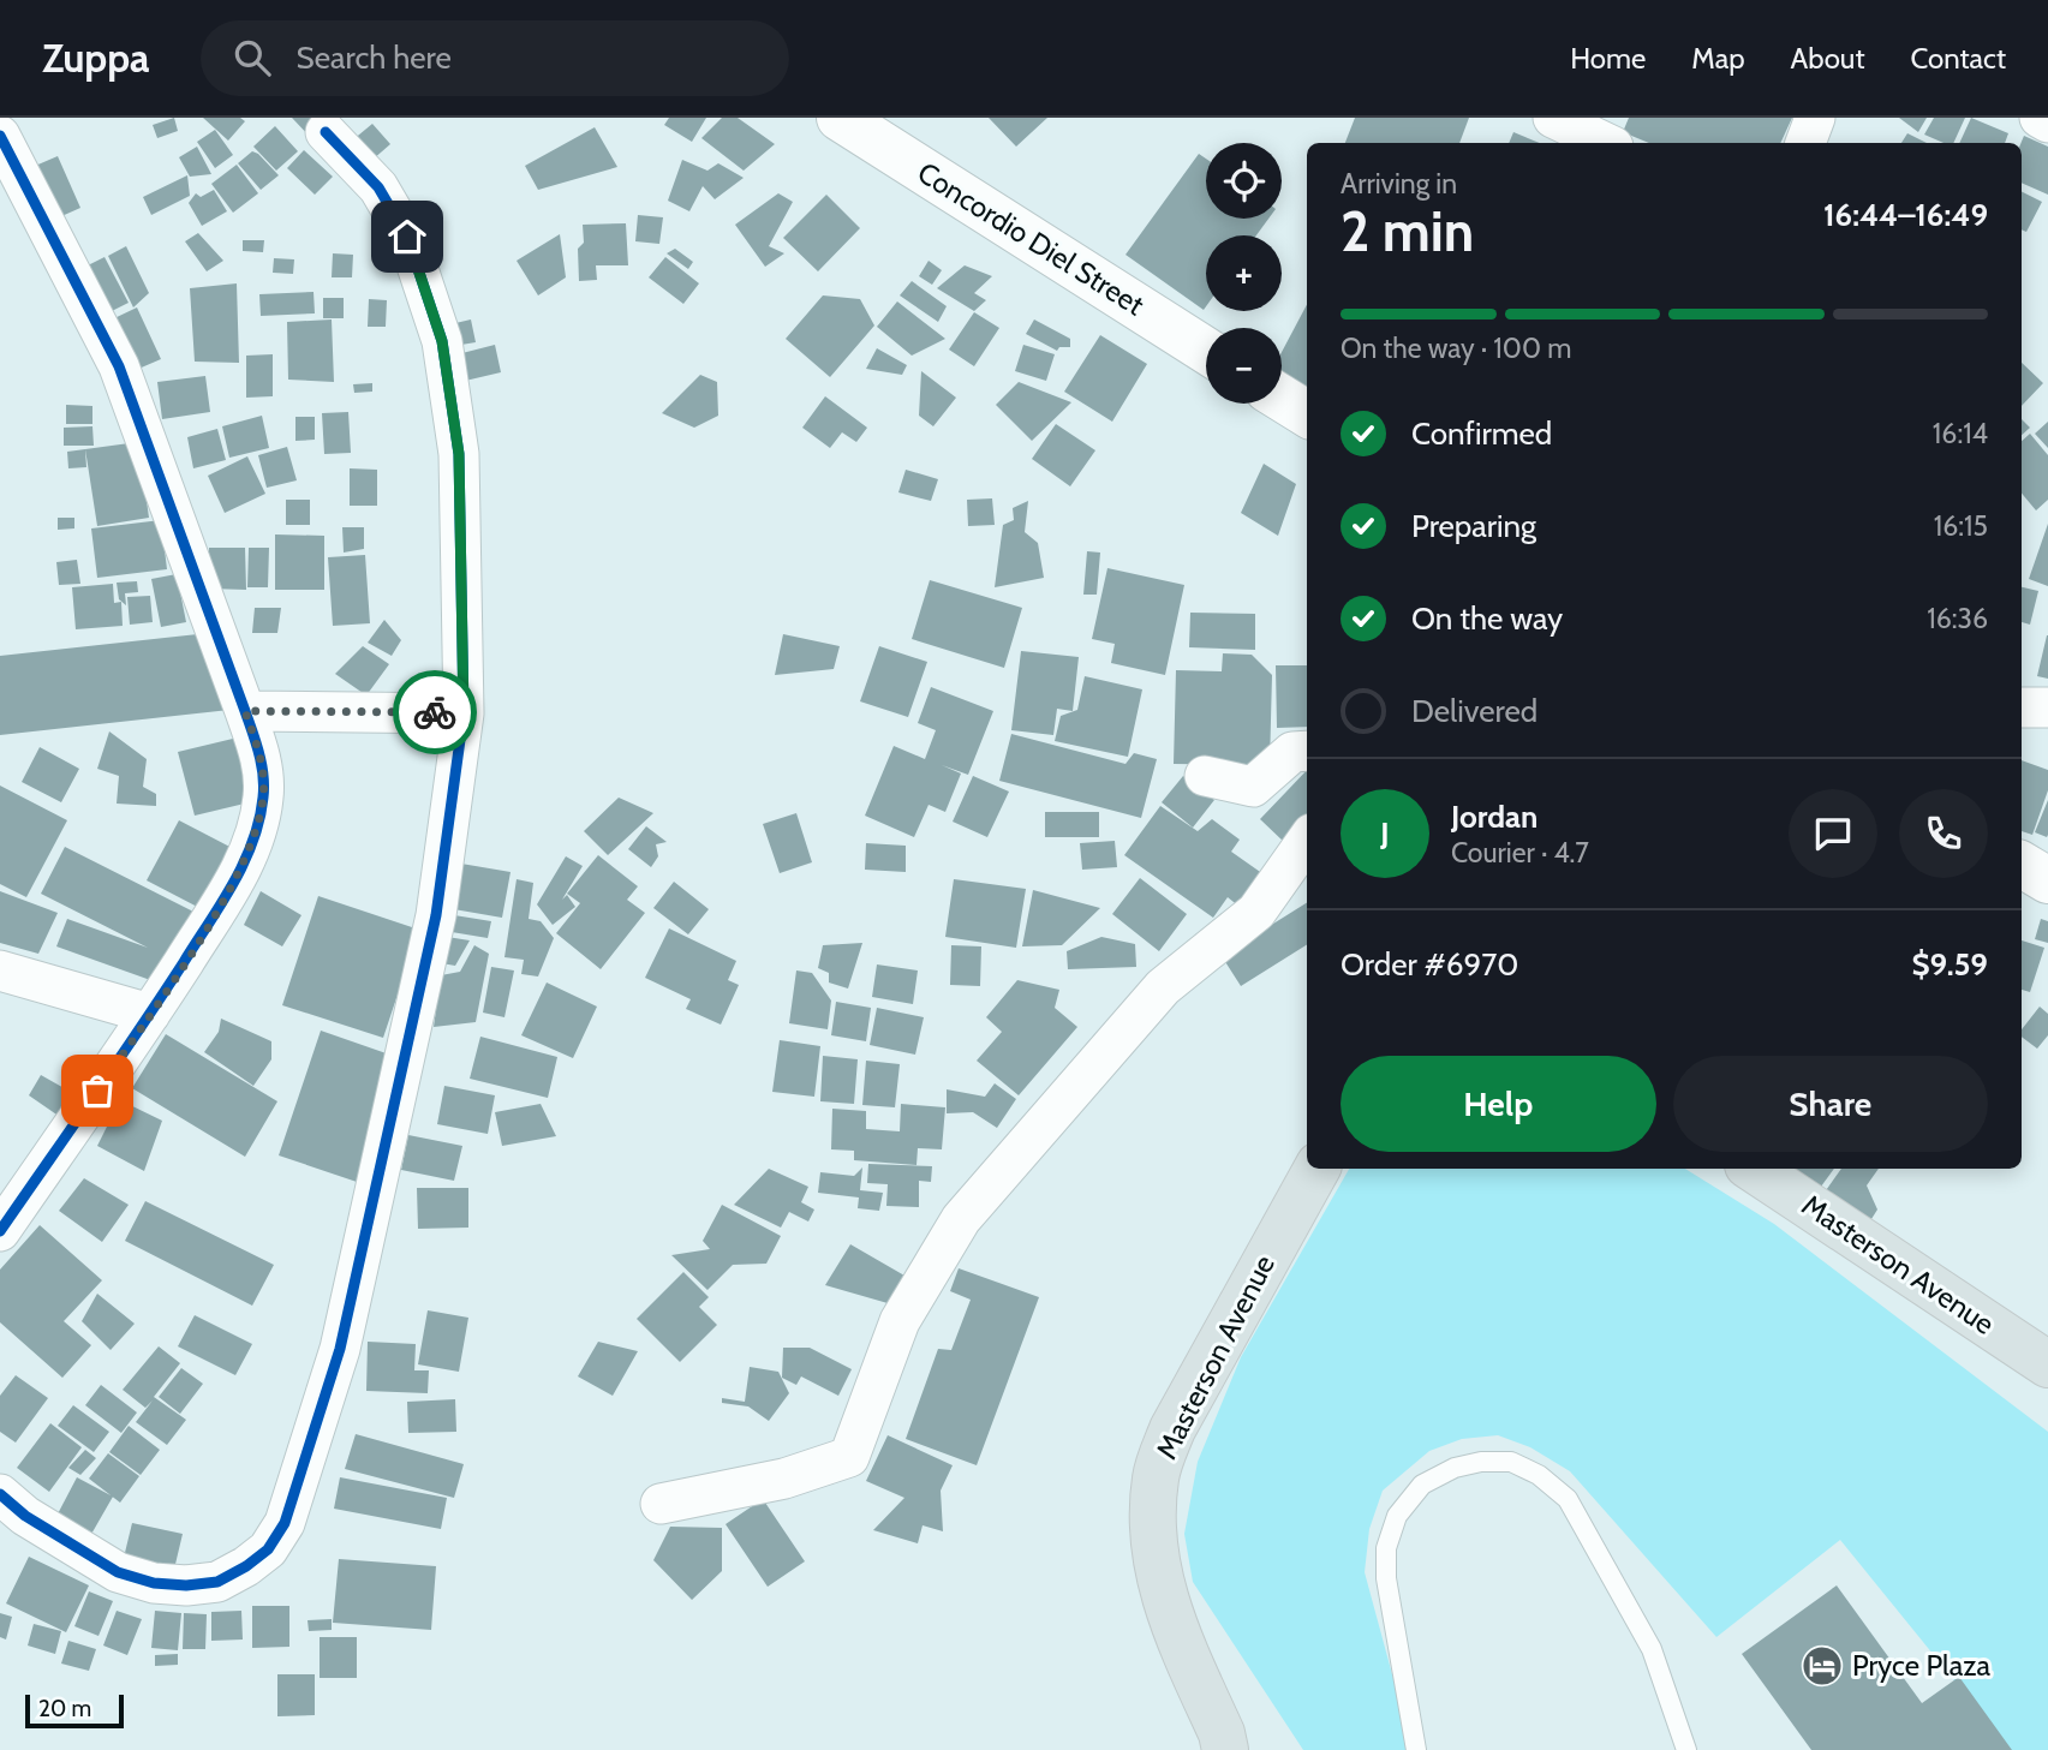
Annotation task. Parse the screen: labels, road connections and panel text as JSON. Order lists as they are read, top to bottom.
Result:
{
  "streets": {
    "main road": ["Concordio Diel Street", "Masterson Avenue"]
  },
  "places": {
    "hotel": ["Pryce Plaza"]
  },
  "scale_bar": "20 m",
  "page": {
    "header": "Zuppa",
    "search": "Search here",
    "nav": [
      "Home",
      "Map",
      "About",
      "Contact"
    ],
    "map_buttons": ["+", "−"],
    "heading": ["2 min", "Arriving in", "16:44–16:49"],
    "panel": [
      "Jordan",
      "Courier · 4.7",
      "Order #6970",
      "$9.59"
    ],
    "bar": "On the way · 100 m",
    "list": [
      ["Confirmed", "16:14"],
      ["Preparing", "16:15"],
      ["On the way", "16:36"],
      "Delivered"
    ],
    "round": "J",
    "buttons": ["Help", "Share"],
    "scale": "20 m"
  }
}
